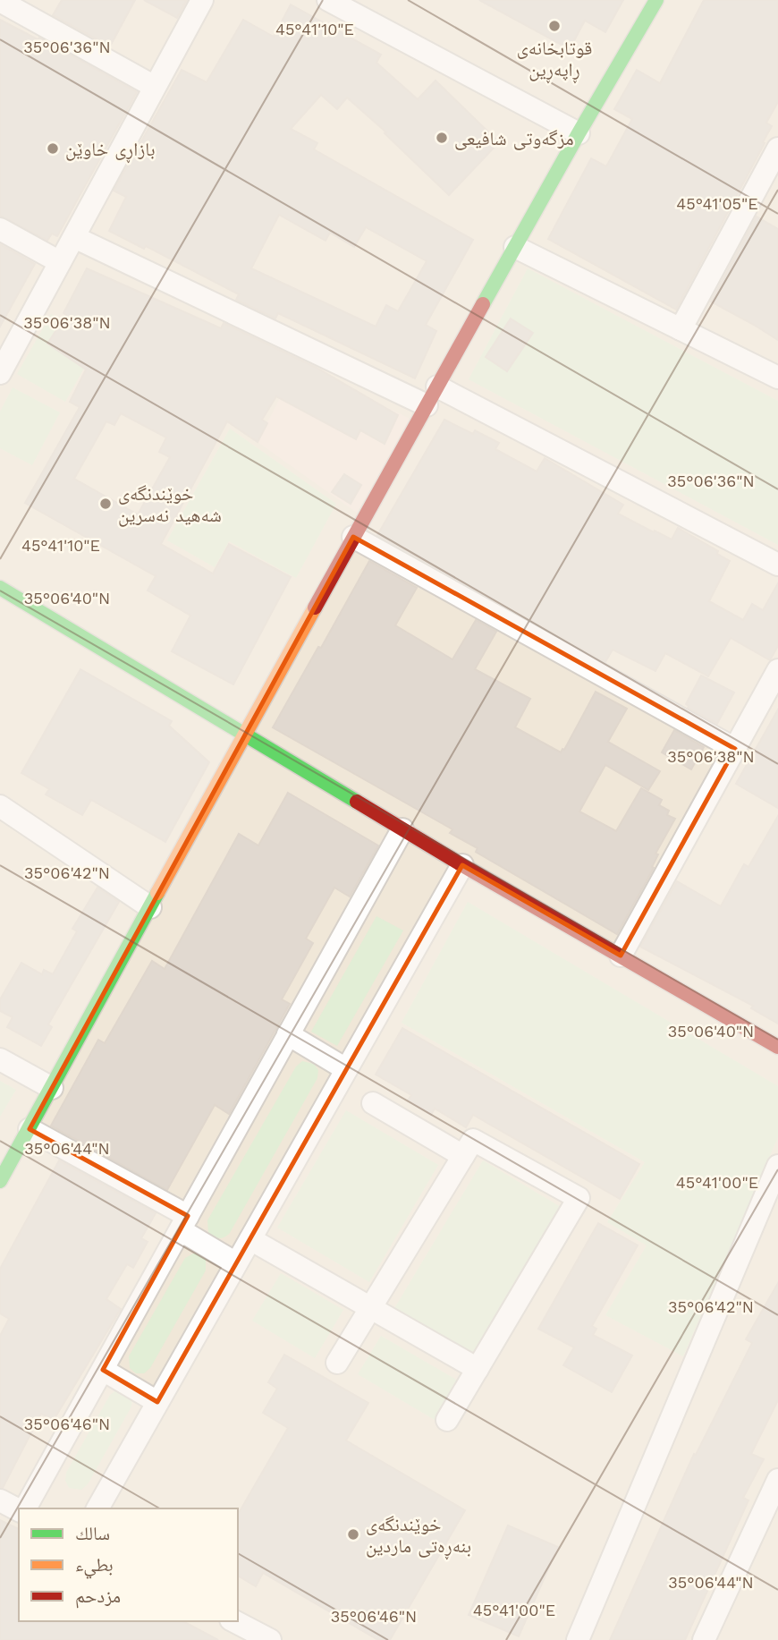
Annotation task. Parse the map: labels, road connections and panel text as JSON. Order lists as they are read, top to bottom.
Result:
{
  "places": [
    "قوتابخانەی ڕاپەڕین",
    "مزگەوتی شافیعی",
    "بازاڕی خاوێن",
    "خوێندنگەی شەهید نەسرین",
    "خوێندنگەی بنەڕەتی ماردین"
  ],
  "legend": ["سالك", "بطيء", "مزدحم"],
  "coordinates": [
    "45°41'10\"E",
    "35°06'36\"N",
    "45°41'05\"E",
    "35°06'38\"N",
    "35°06'40\"N",
    "35°06'42\"N",
    "35°06'44\"N",
    "45°41'00\"E",
    "35°06'46\"N"
  ]
}
